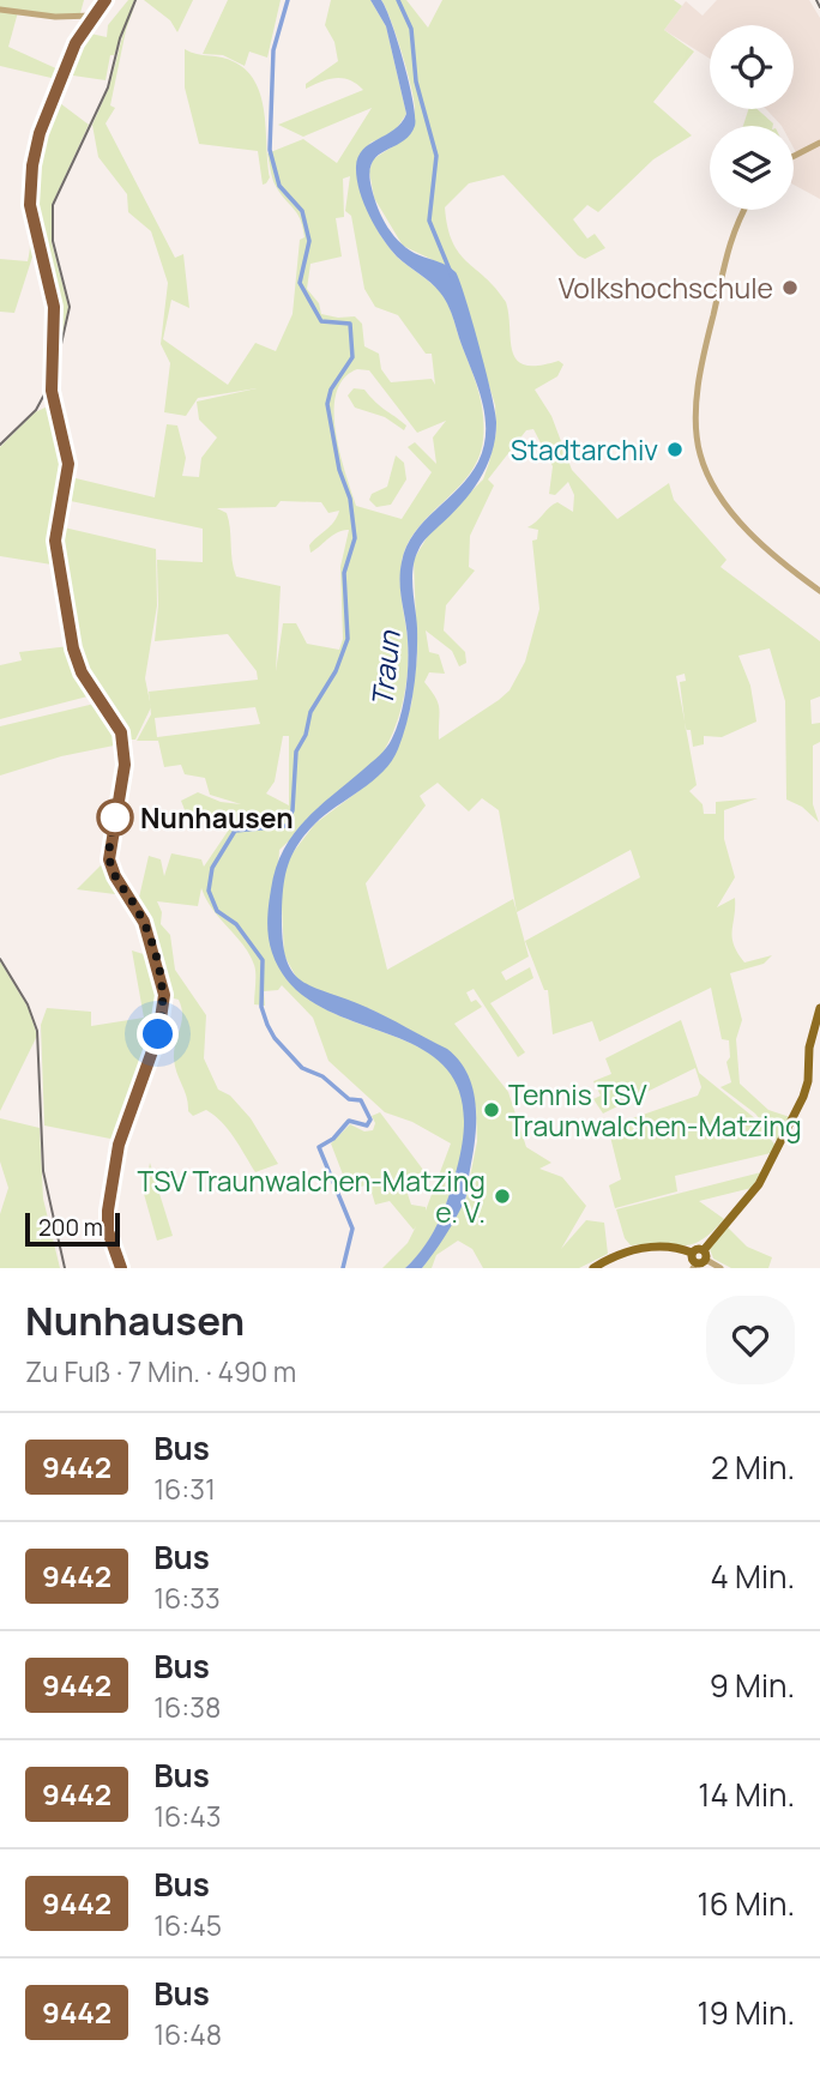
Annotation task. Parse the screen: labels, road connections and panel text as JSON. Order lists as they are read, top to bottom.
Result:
{
  "water": ["Traun"],
  "places": [
    "Volkshochschule",
    "Stadtarchiv",
    "Nunhausen",
    "Tennis TSV Traunwalchen-Matzing",
    "TSV Traunwalchen-Matzing e. V."
  ],
  "lines": ["bus line 9442"],
  "scale_bar": "200 m",
  "page": {
    "scale": "200 m",
    "heading": ["Nunhausen", "Zu Fuß · 7 Min. · 490 m"],
    "list": [
      {
        "mark": "9442",
        "name": "Bus",
        "note": "16:31",
        "value": "2 Min."
      },
      {
        "mark": "9442",
        "name": "Bus",
        "note": "16:33",
        "value": "4 Min."
      },
      {
        "mark": "9442",
        "name": "Bus",
        "note": "16:38",
        "value": "9 Min."
      },
      {
        "mark": "9442",
        "name": "Bus",
        "note": "16:43",
        "value": "14 Min."
      },
      {
        "mark": "9442",
        "name": "Bus",
        "note": "16:45",
        "value": "16 Min."
      },
      {
        "mark": "9442",
        "name": "Bus",
        "note": "16:48",
        "value": "19 Min."
      }
    ]
  }
}
